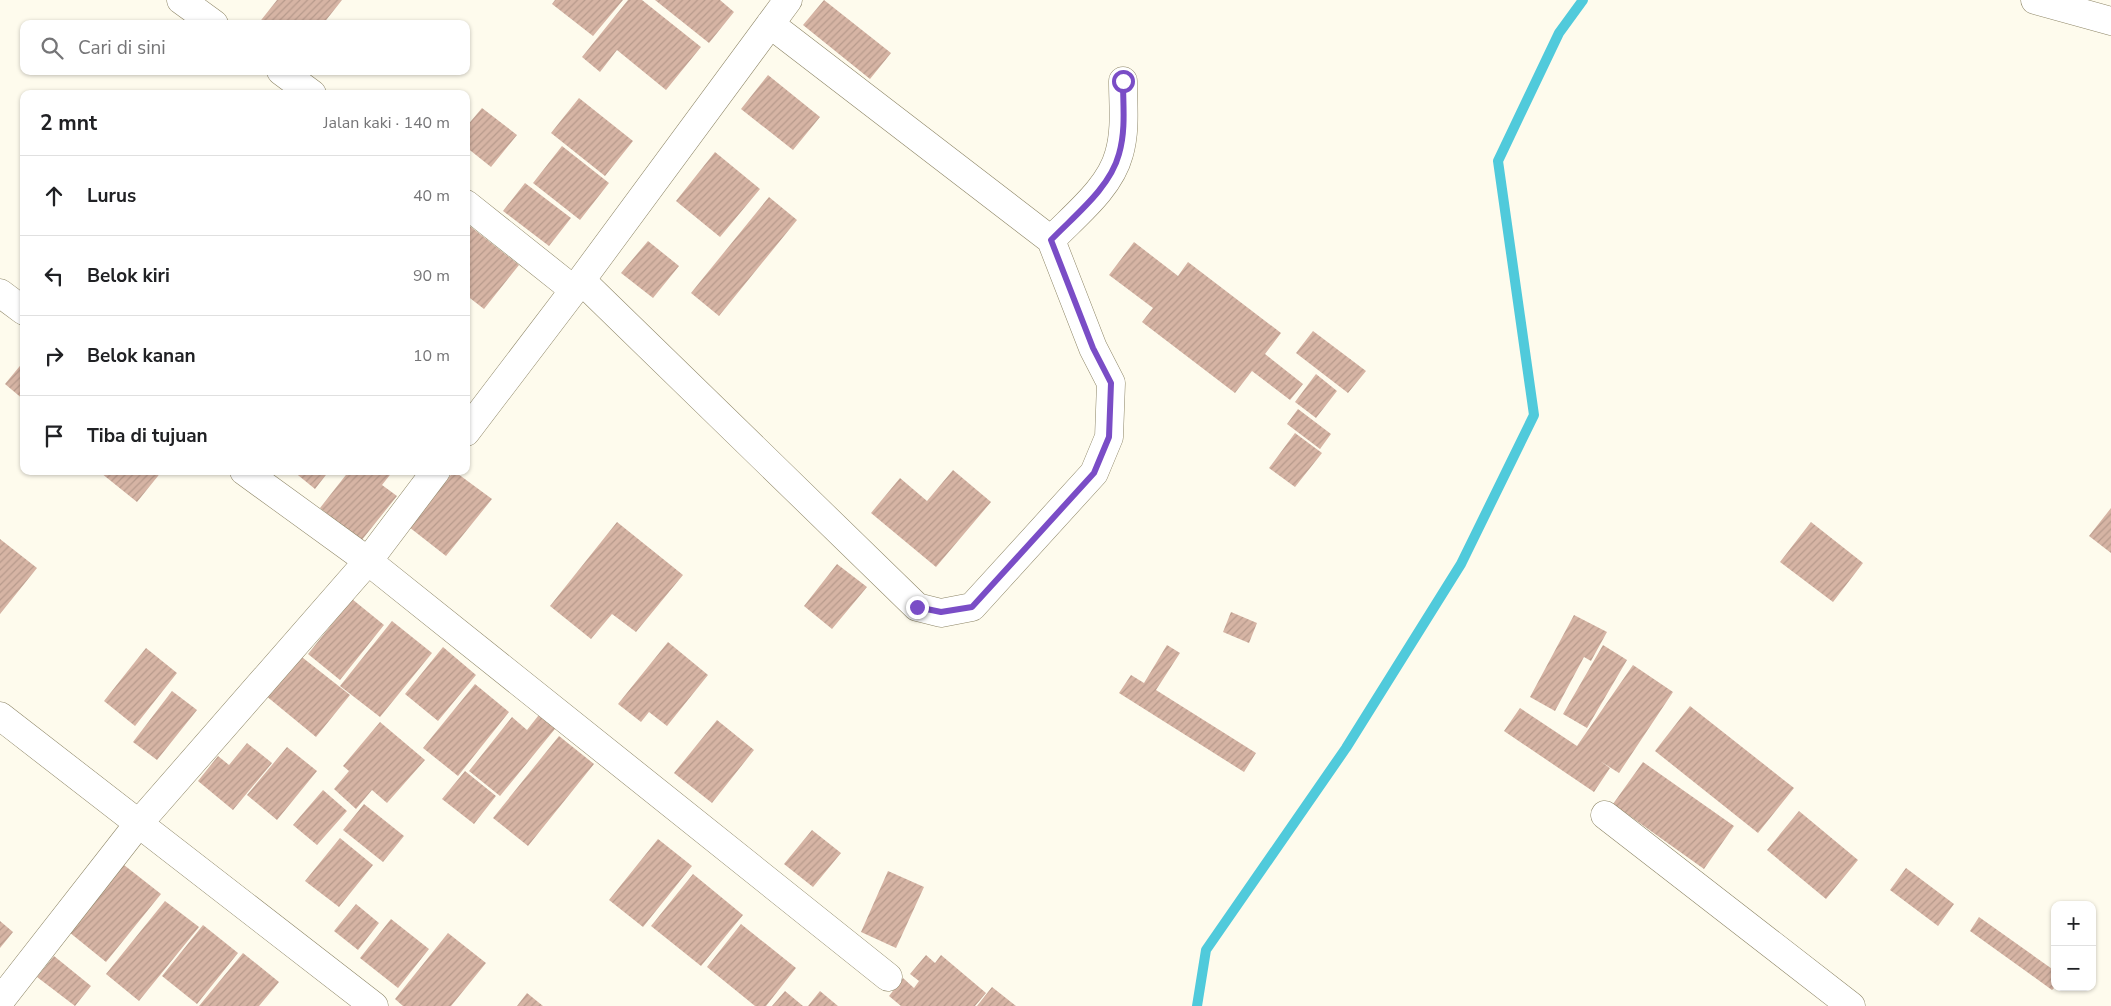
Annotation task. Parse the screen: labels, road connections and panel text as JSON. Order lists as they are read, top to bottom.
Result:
{
  "page": {
    "search": "Cari di sini",
    "heading": ["2 mnt", "Jalan kaki · 140 m"],
    "list": [
      ["Lurus", "40 m"],
      ["Belok kiri", "90 m"],
      ["Belok kanan", "10 m"],
      "Tiba di tujuan"
    ],
    "map_buttons": ["+", "−"]
  }
}
